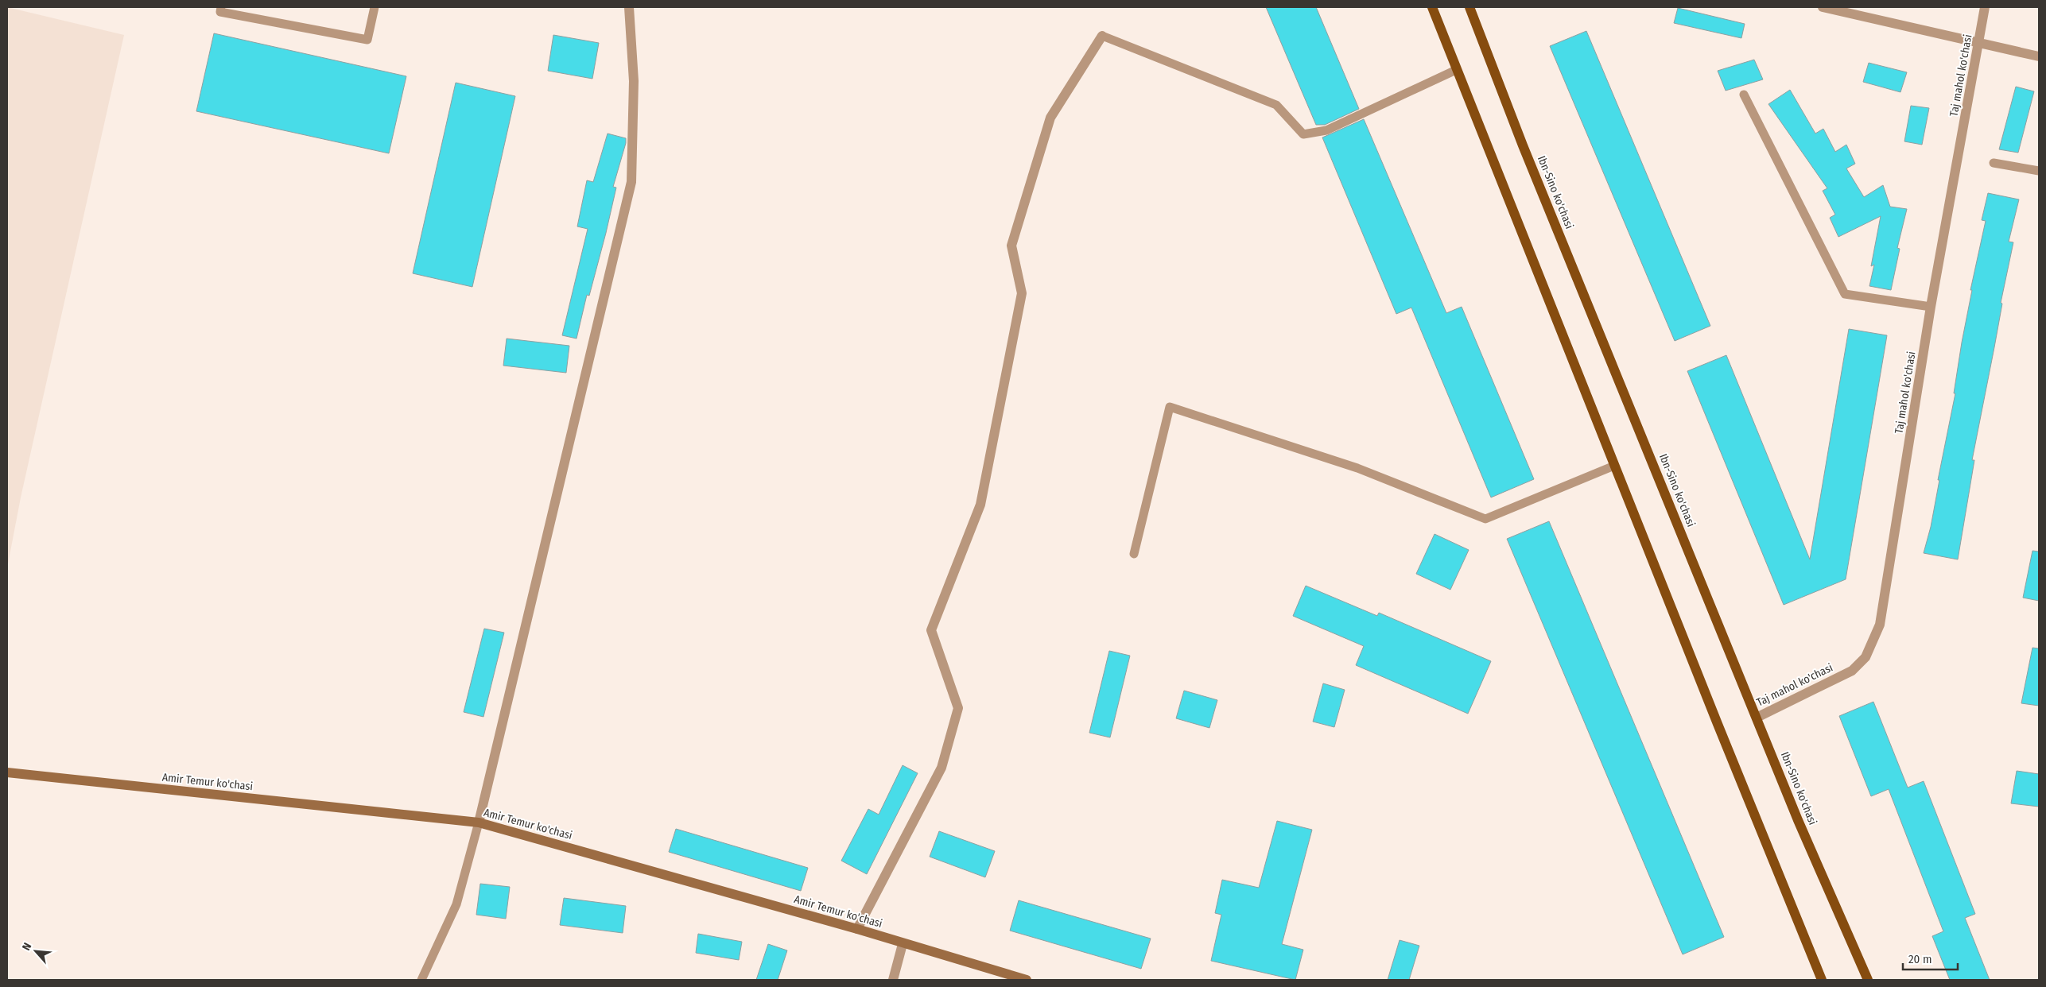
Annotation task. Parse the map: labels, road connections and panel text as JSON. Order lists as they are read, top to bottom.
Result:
{
  "streets": {
    "main road": ["Ibn-Sino ko'chasi", "Amir Temur ko'chasi"],
    "street": ["Taj mahol ko'chasi"]
  },
  "crossings": [
    ["Taj mahol ko'chasi", "Ibn-Sino ko'chasi"]
  ],
  "scale_bar": "20 m",
  "north": "top left"
}
